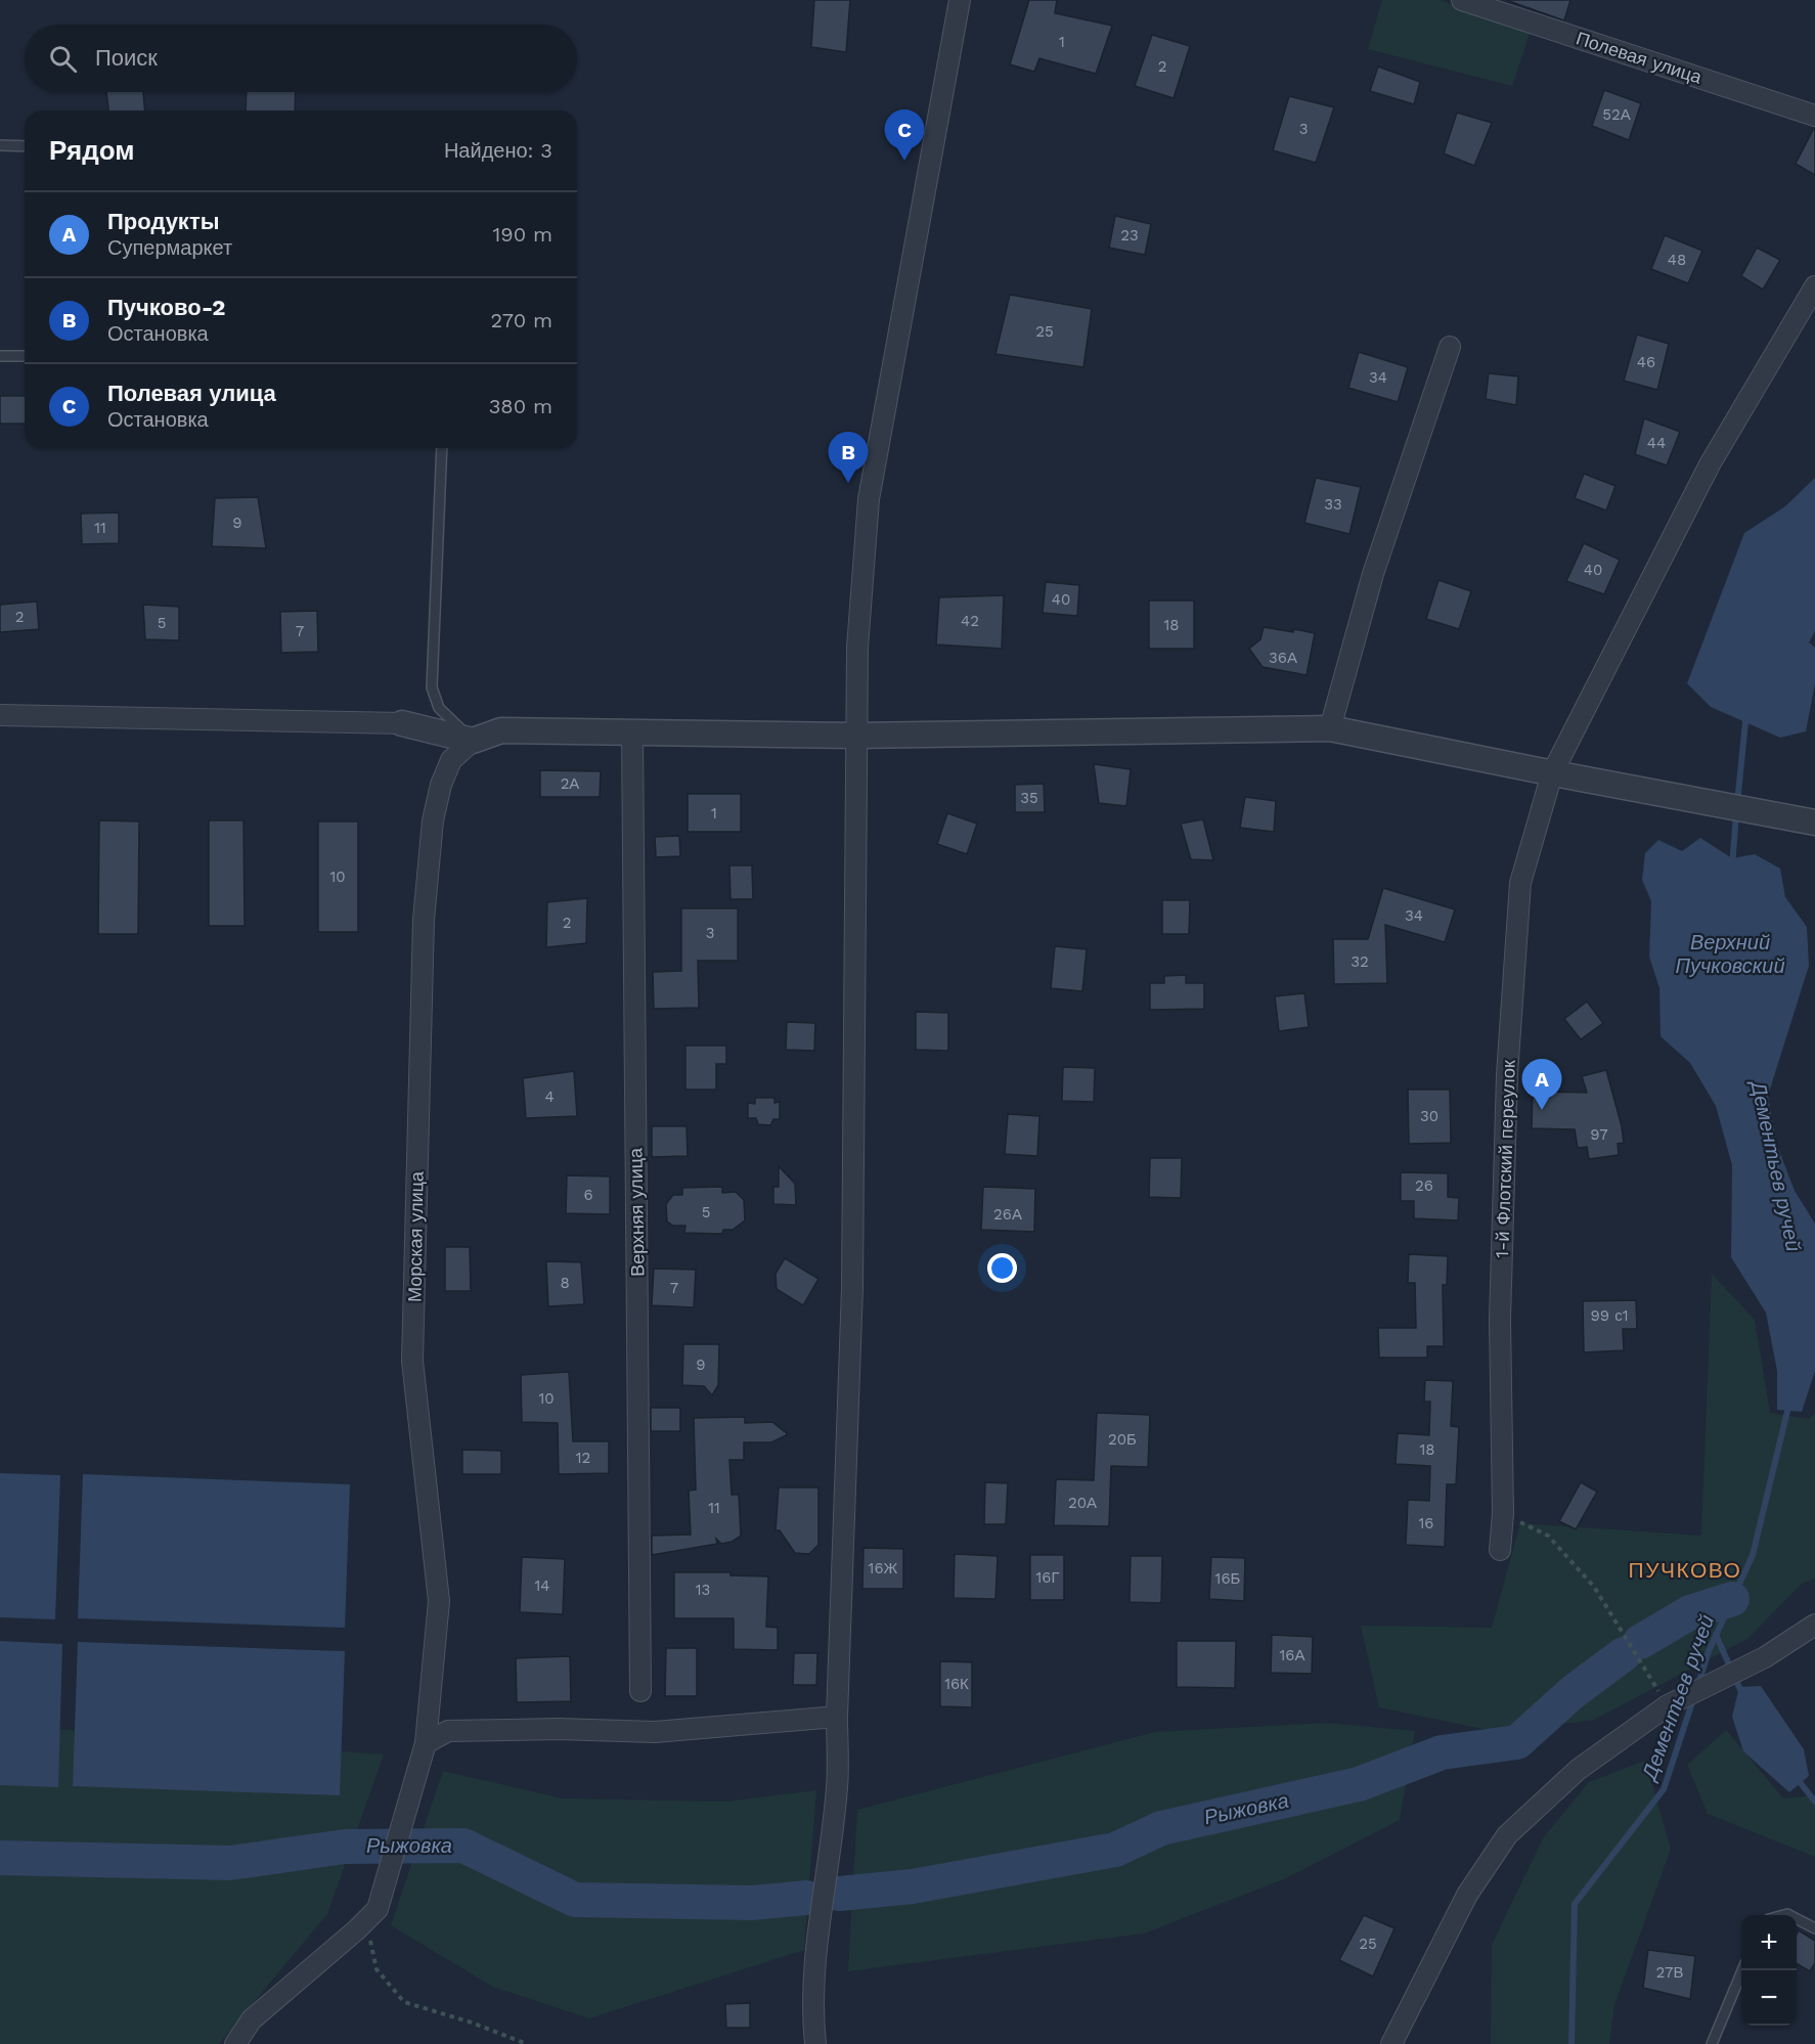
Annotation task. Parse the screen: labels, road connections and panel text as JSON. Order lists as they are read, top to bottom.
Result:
{
  "streets": {
    "street": [
      "Полевая улица",
      "1-й Флотский переулок",
      "Верхняя улица",
      "Морская улица"
    ]
  },
  "districts": ["ПУЧКОВО"],
  "water": ["Верхний Пучковский", "Дементьев ручей", "Рыжовка"],
  "house_numbers": [
    "1",
    "2",
    "52А",
    "3",
    "23",
    "48",
    "25",
    "46",
    "34",
    "44",
    "33",
    "9",
    "11",
    "40",
    "40",
    "2",
    "42",
    "5",
    "18",
    "7",
    "36А",
    "2А",
    "35",
    "1",
    "10",
    "34",
    "2",
    "3",
    "32",
    "4",
    "30",
    "97",
    "26",
    "6",
    "5",
    "26А",
    "8",
    "7",
    "99 с1",
    "9",
    "10",
    "20Б",
    "18",
    "12",
    "20А",
    "11",
    "16",
    "16Ж",
    "16Г",
    "16Б",
    "14",
    "13",
    "16А",
    "16К",
    "25",
    "27В"
  ],
  "page": {
    "search": "Поиск",
    "pins": ["C", "B", "A"],
    "heading": ["Рядом", "Найдено: 3"],
    "list": [
      {
        "mark": "A",
        "name": "Продукты",
        "note": "Супермаркет",
        "value": "190 m"
      },
      {
        "mark": "B",
        "name": "Пучково-2",
        "note": "Остановка",
        "value": "270 m"
      },
      {
        "mark": "C",
        "name": "Полевая улица",
        "note": "Остановка",
        "value": "380 m"
      }
    ],
    "map_buttons": ["+", "−"]
  }
}
